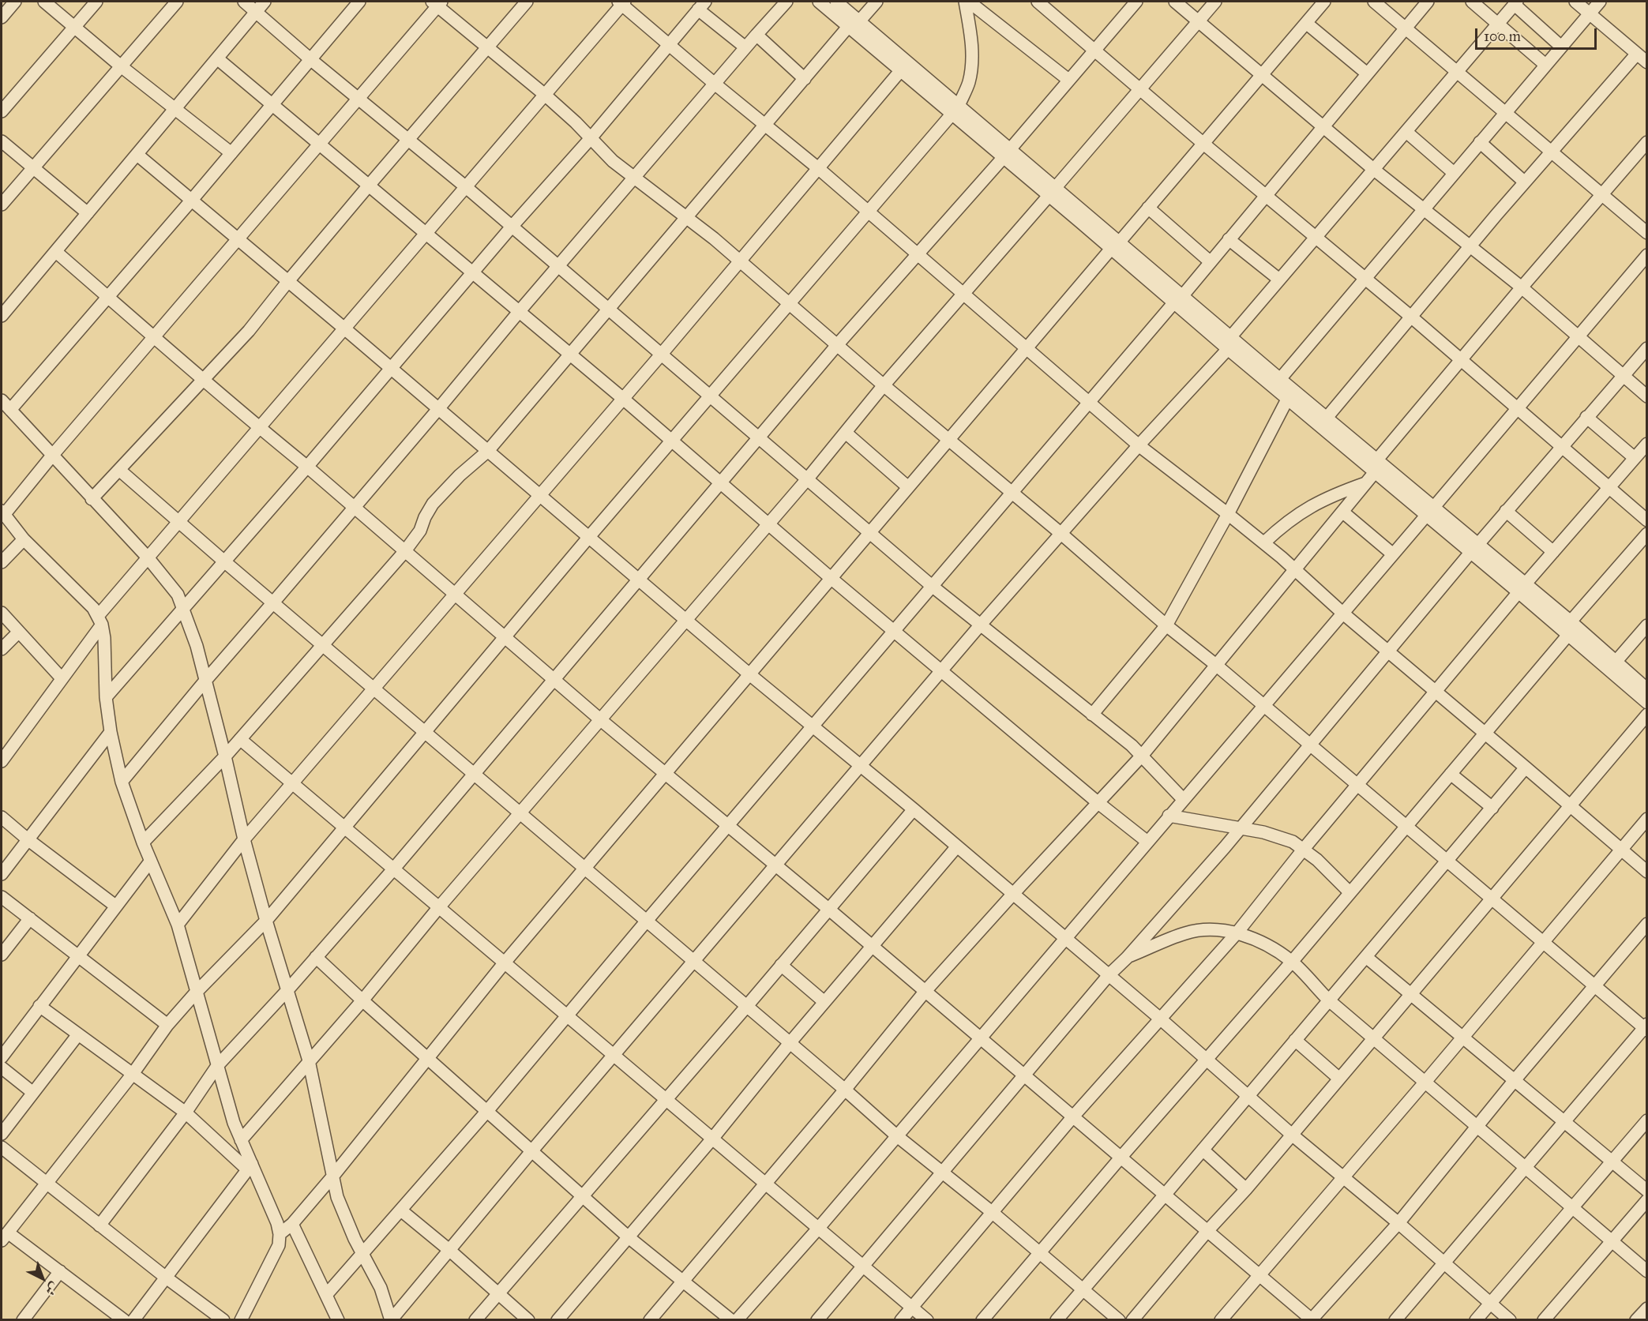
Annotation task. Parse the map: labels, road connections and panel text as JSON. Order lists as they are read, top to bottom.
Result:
{
  "scale_bar": "100 m",
  "north": "bottom right"
}
